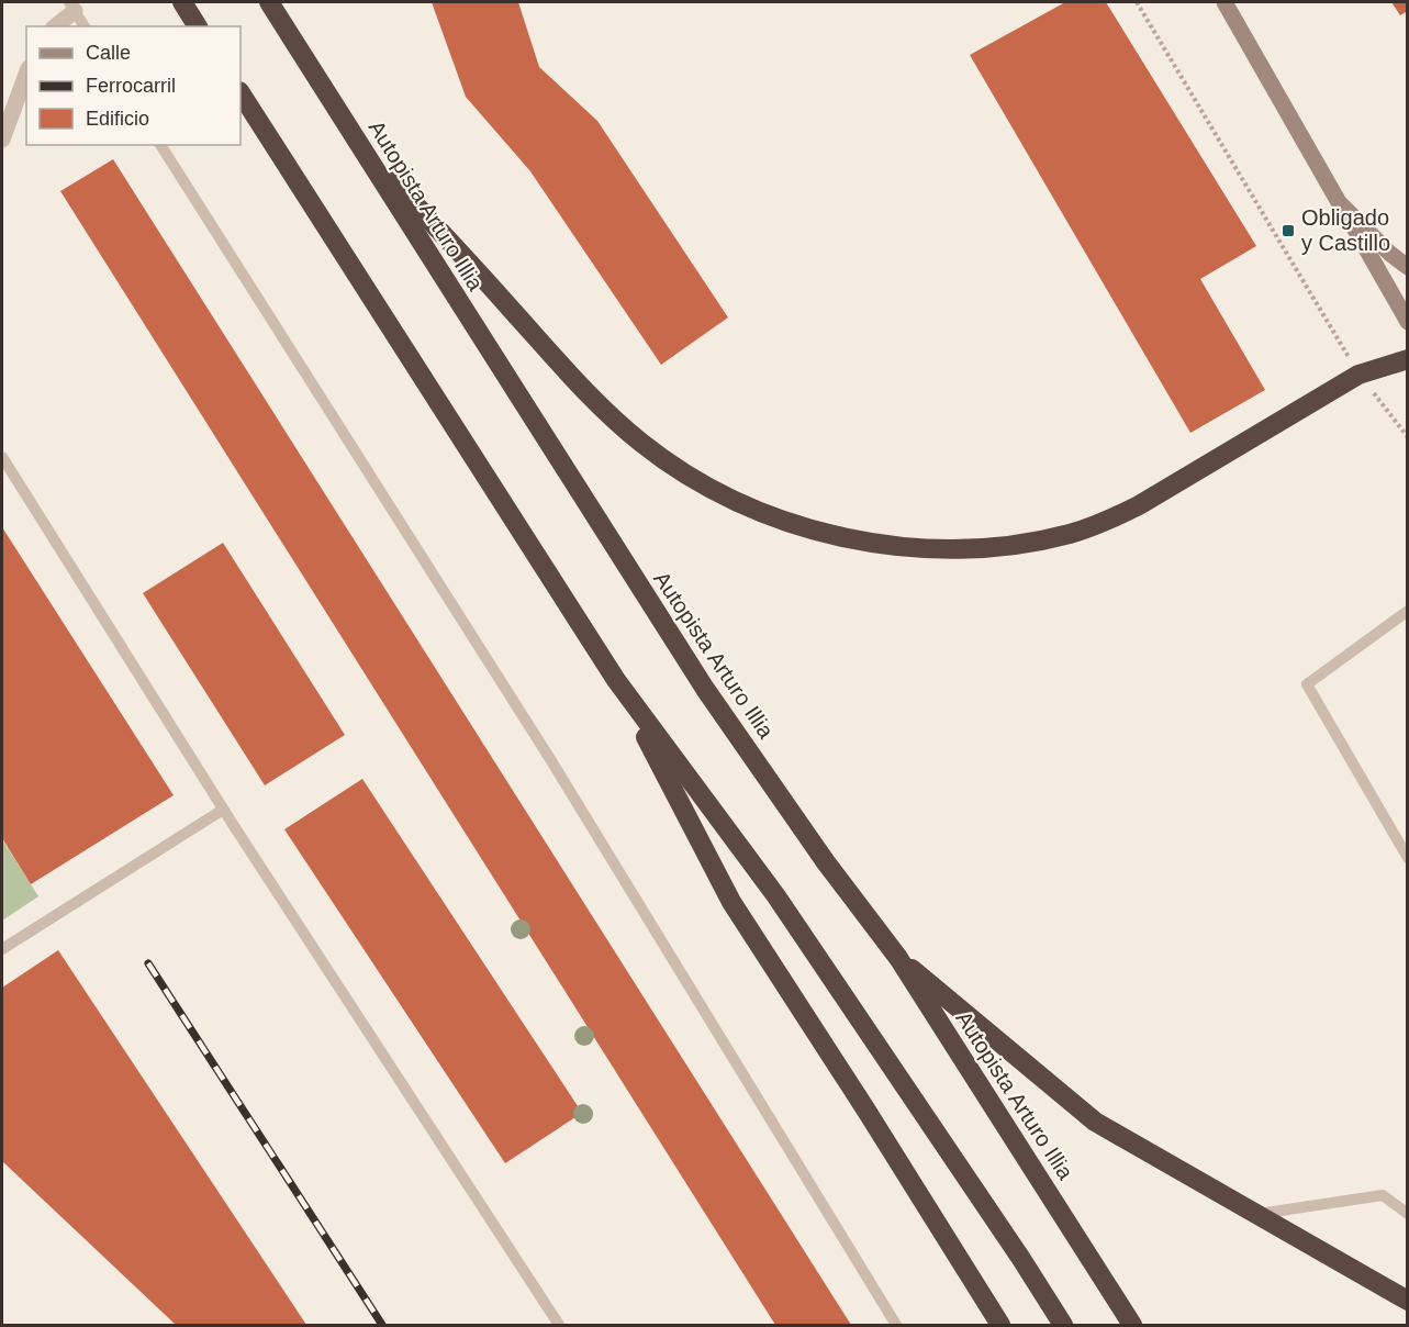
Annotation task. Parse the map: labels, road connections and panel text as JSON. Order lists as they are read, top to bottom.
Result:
{
  "streets": {
    "highway": ["Autopista Arturo Illia"]
  },
  "places": {
    "transit": ["Obligado y Castillo"]
  },
  "legend": ["Calle", "Ferrocarril", "Edificio"]
}
